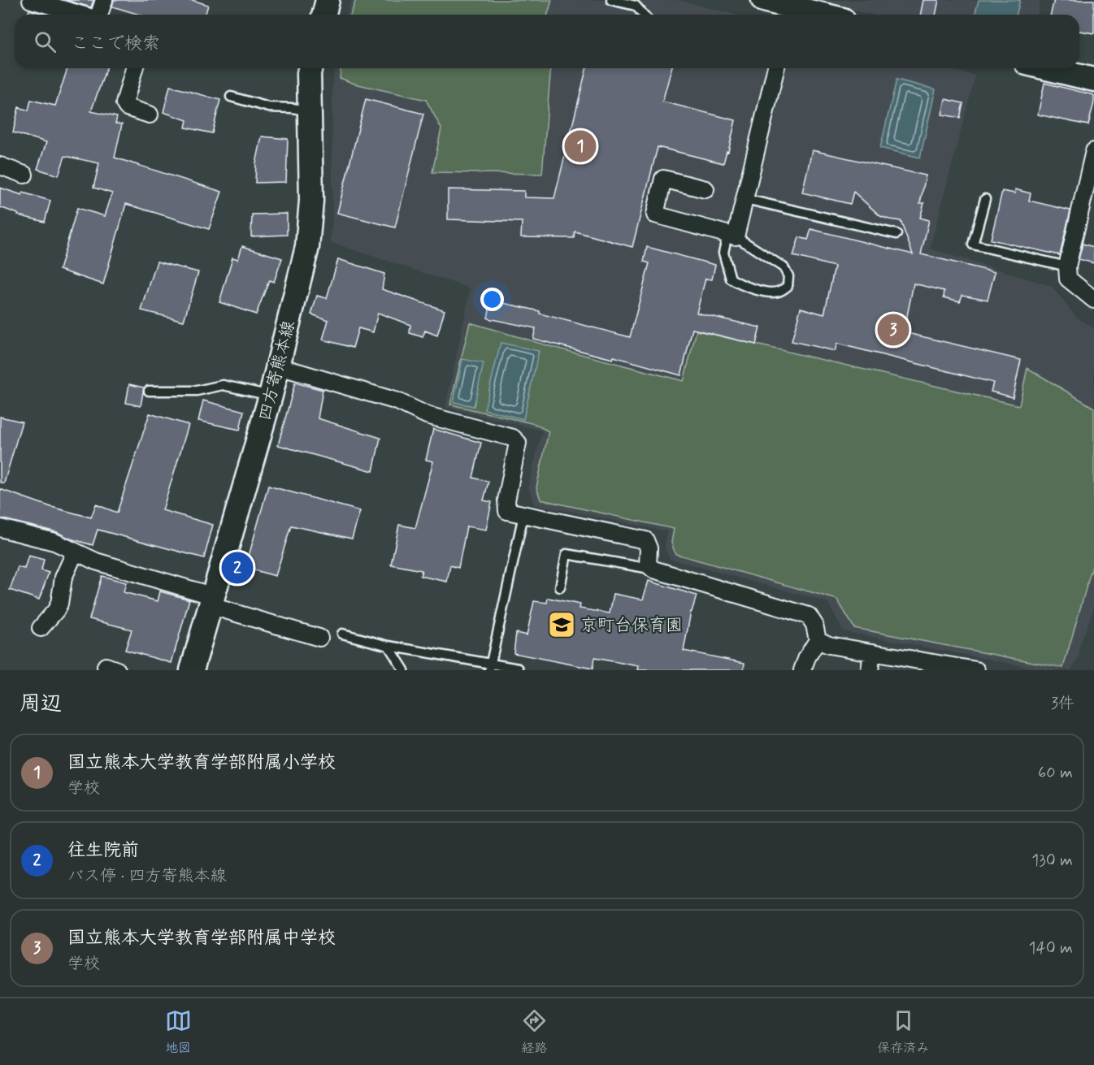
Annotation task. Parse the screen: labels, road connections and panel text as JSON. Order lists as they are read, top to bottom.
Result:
{
  "streets": {
    "main road": ["四方寄熊本線"]
  },
  "places": {
    "school or university": ["京町台保育園"]
  },
  "page": {
    "search": "ここで検索",
    "pins": ["1", "3", "2"],
    "heading": ["周辺", "3件"],
    "list": [
      {
        "mark": "1",
        "name": "国立熊本大学教育学部附属小学校",
        "note": "学校",
        "value": "60 m"
      },
      {
        "mark": "2",
        "name": "往生院前",
        "note": "バス停 · 四方寄熊本線",
        "value": "130 m"
      },
      {
        "mark": "3",
        "name": "国立熊本大学教育学部附属中学校",
        "note": "学校",
        "value": "140 m"
      }
    ],
    "nav": ["地図", "経路", "保存済み"]
  }
}
